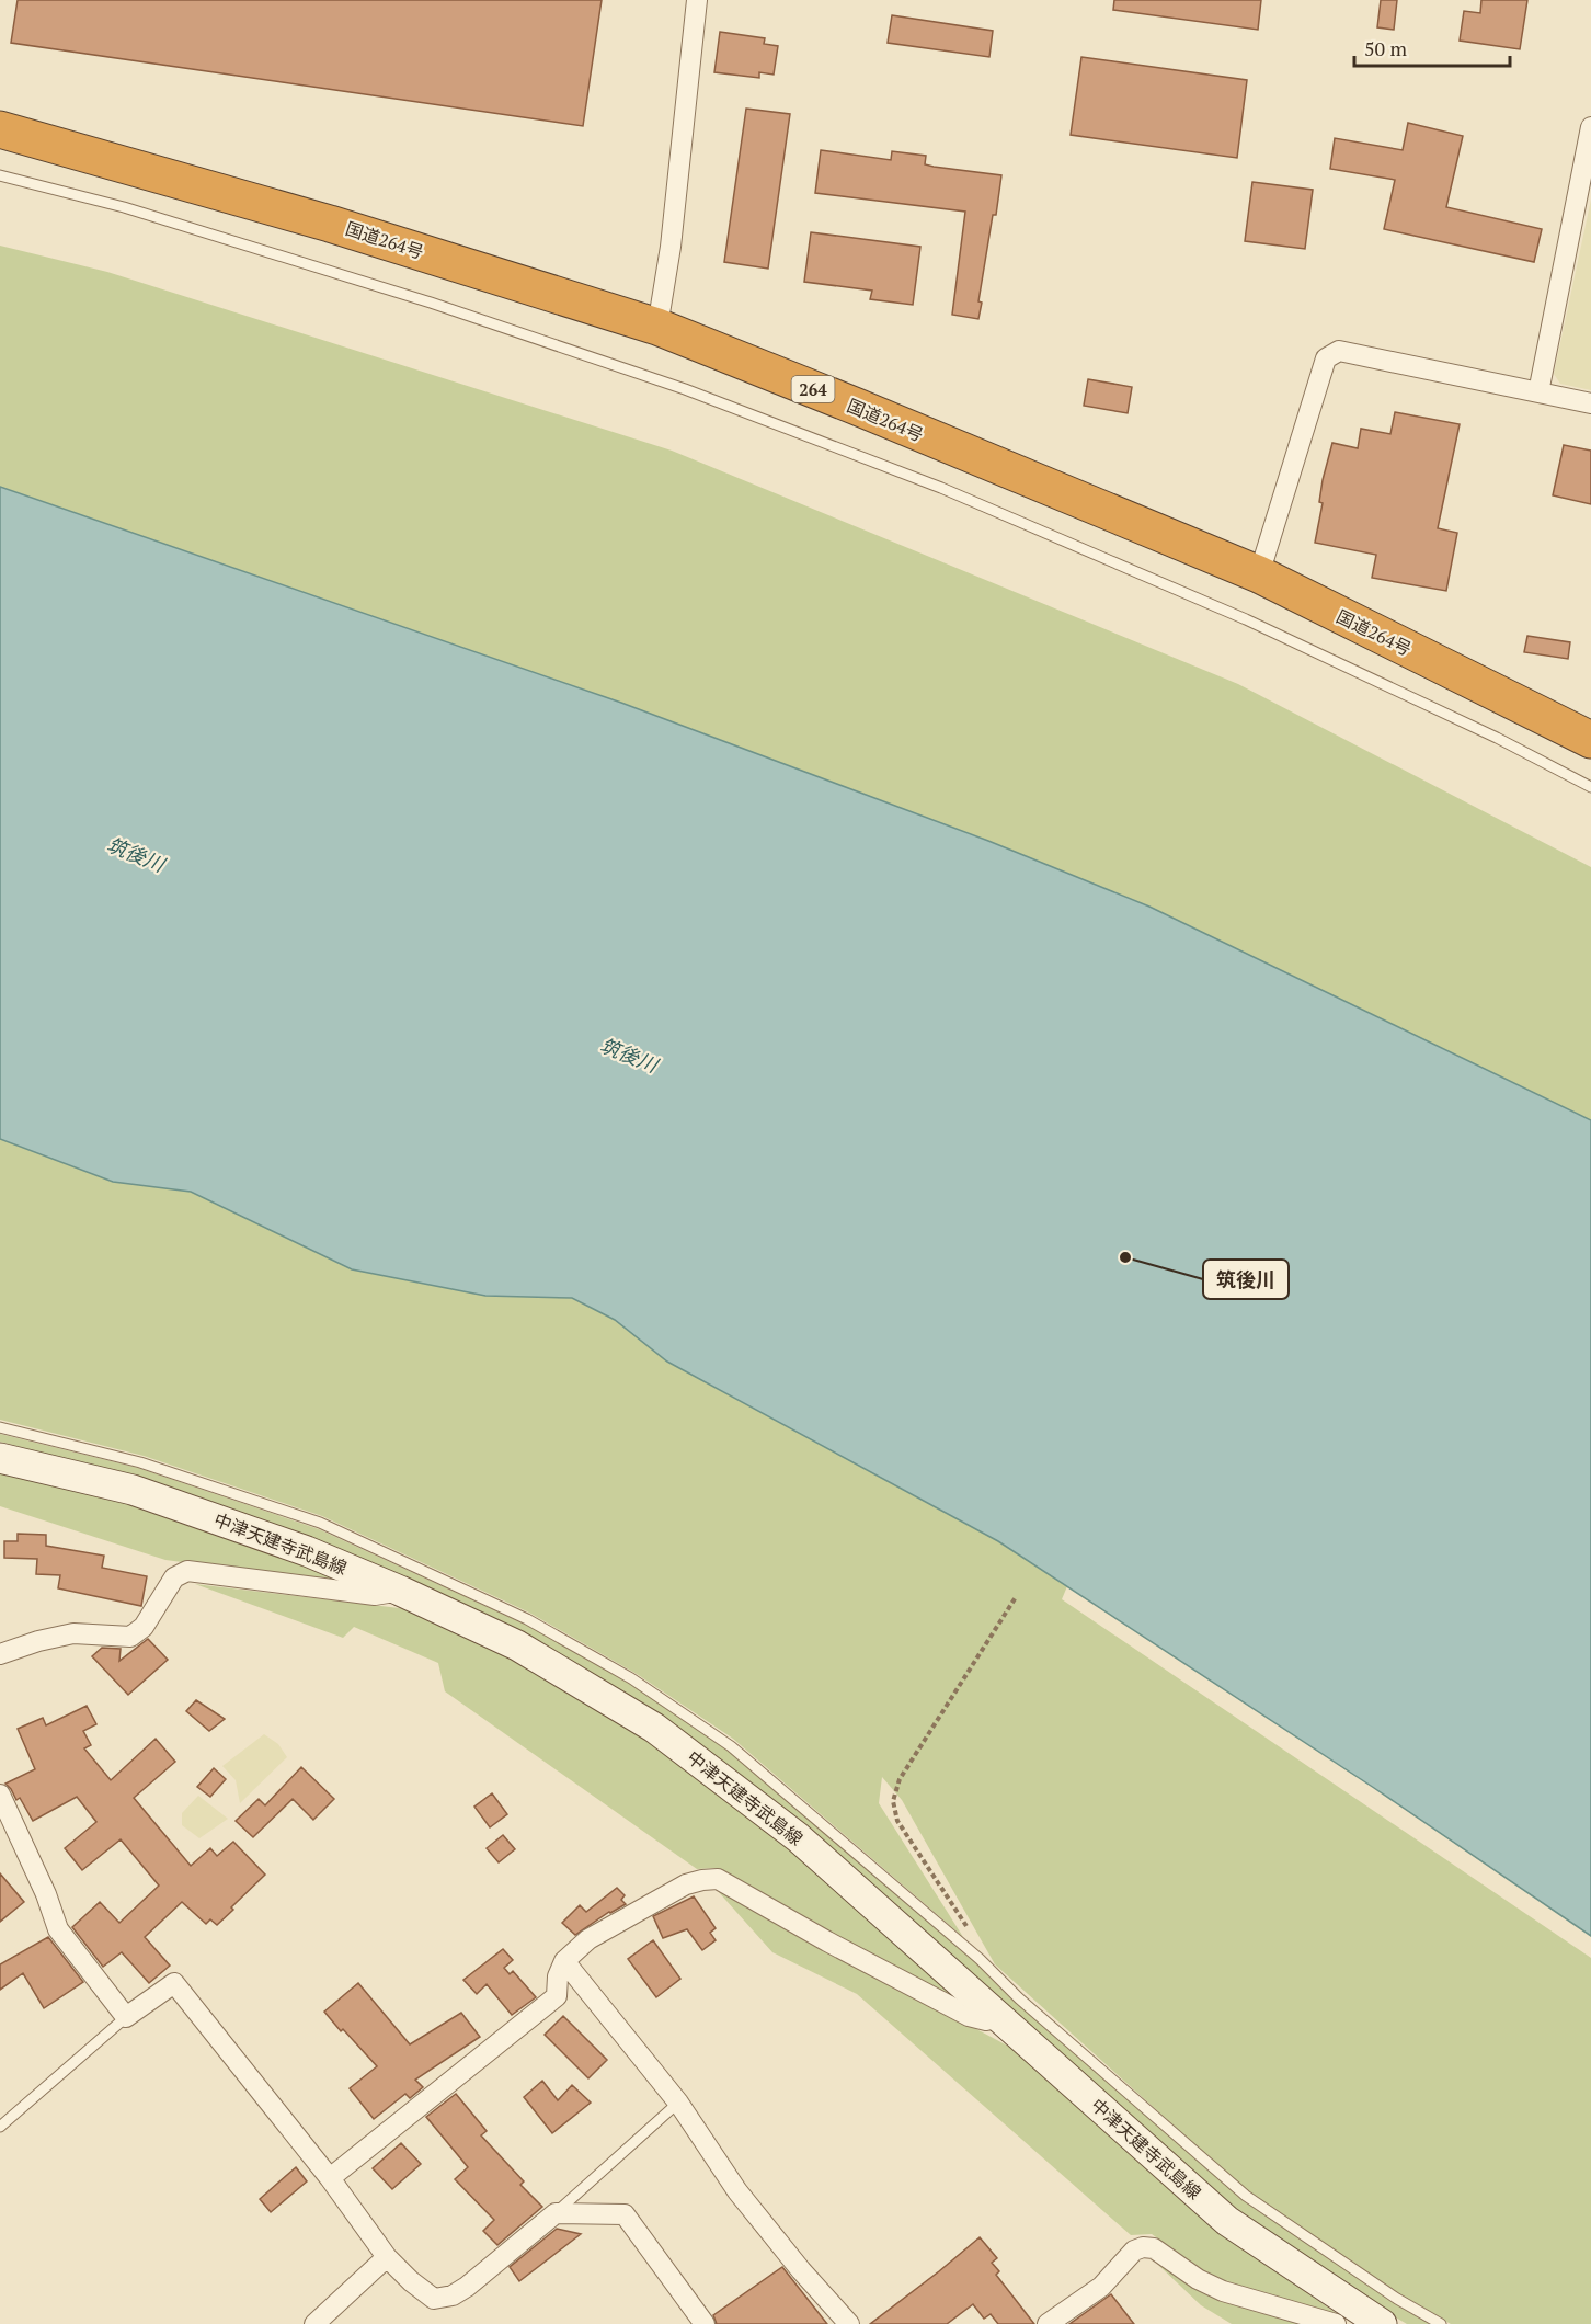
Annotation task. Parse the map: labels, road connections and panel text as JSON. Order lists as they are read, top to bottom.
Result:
{
  "streets": {
    "highway": ["国道264号", "264"],
    "main road": ["中津天建寺武島線"]
  },
  "water": ["筑後川"],
  "places": ["筑後川"],
  "scale_bar": "50 m"
}
